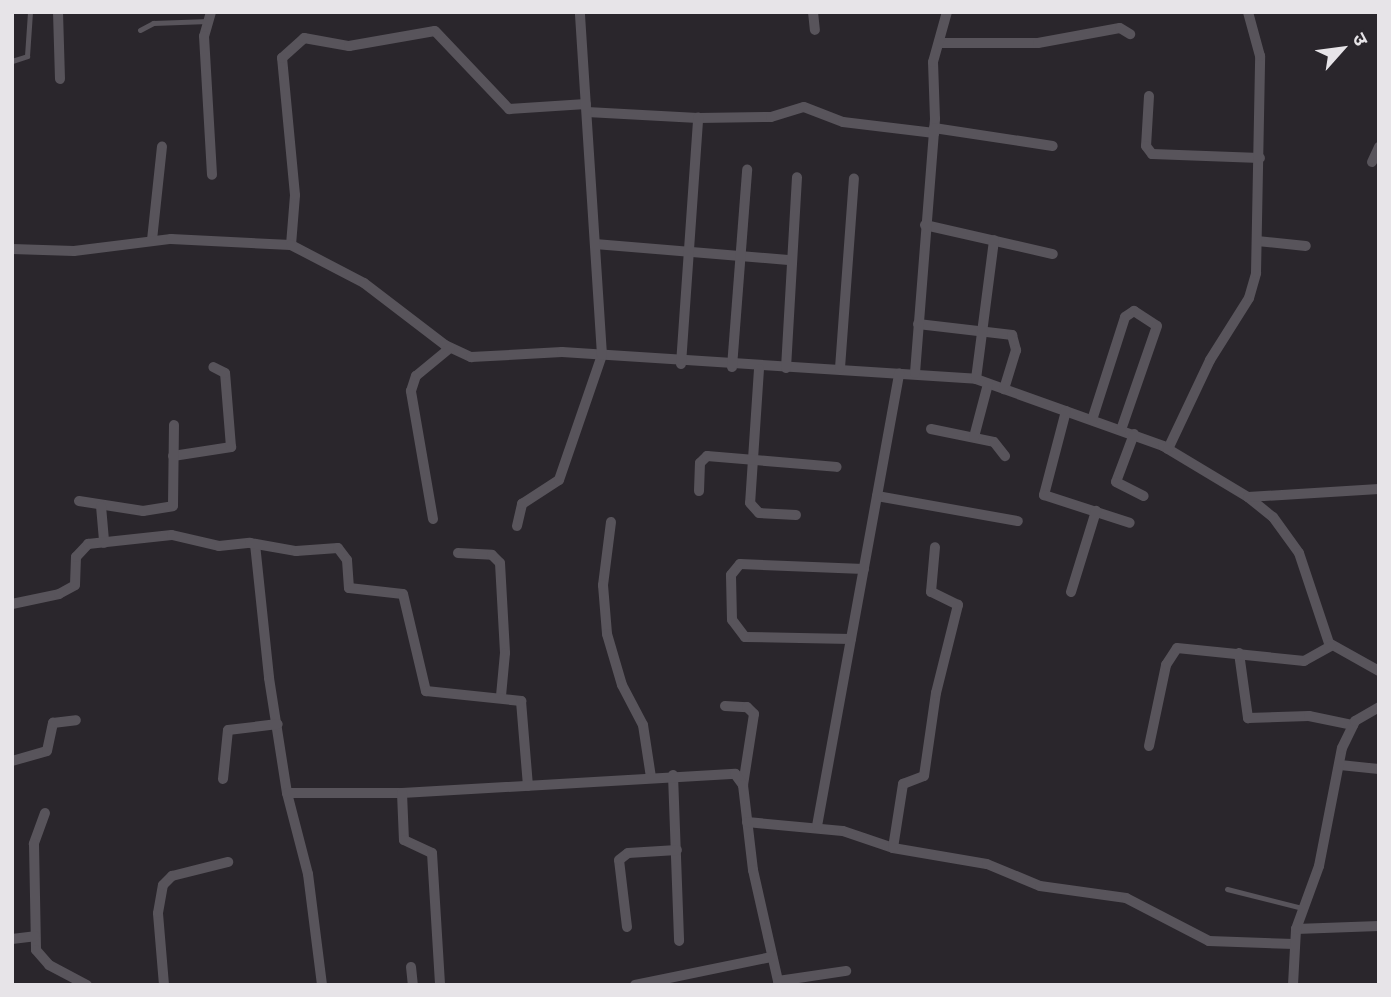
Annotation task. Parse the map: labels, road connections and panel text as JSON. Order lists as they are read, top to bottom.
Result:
{
  "north": "top right"
}
